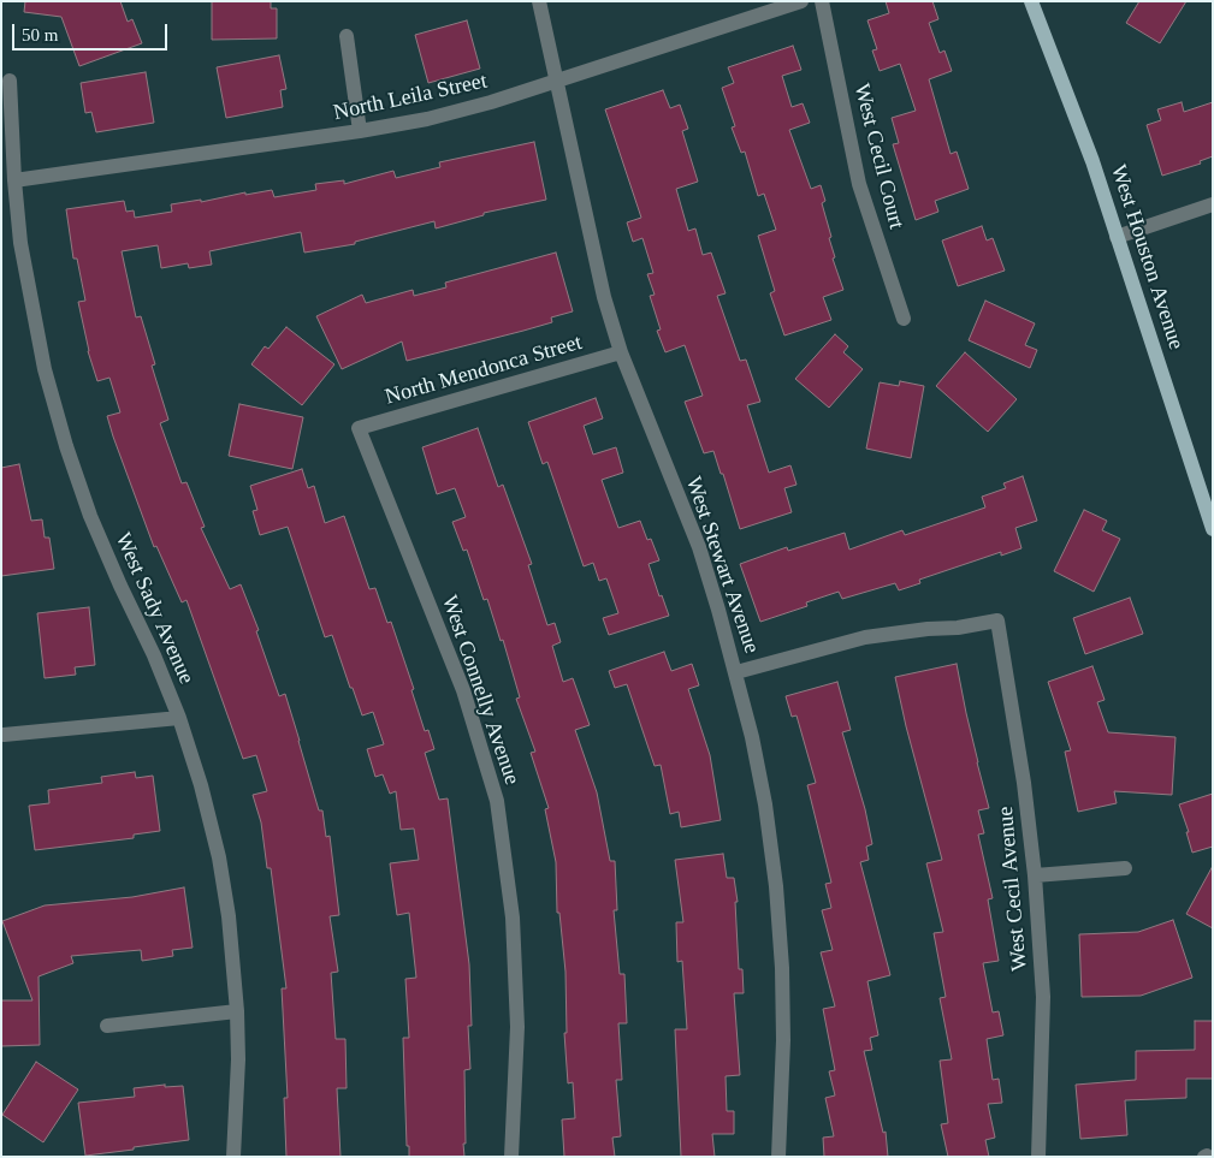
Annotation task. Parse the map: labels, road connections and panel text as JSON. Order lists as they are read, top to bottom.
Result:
{
  "streets": {
    "main road": ["West Houston Avenue"],
    "street": [
      "North Leila Street",
      "West Cecil Court",
      "North Mendonca Street",
      "West Stewart Avenue",
      "West Sady Avenue",
      "West Connelly Avenue",
      "West Cecil Avenue"
    ]
  },
  "crossings": [
    ["North Leila Street", "West Stewart Avenue"],
    ["North Leila Street", "West Sady Avenue"],
    ["North Mendonca Street", "West Stewart Avenue"],
    ["North Mendonca Street", "West Connelly Avenue"],
    ["West Stewart Avenue", "West Cecil Avenue"]
  ],
  "scale_bar": "50 m"
}
